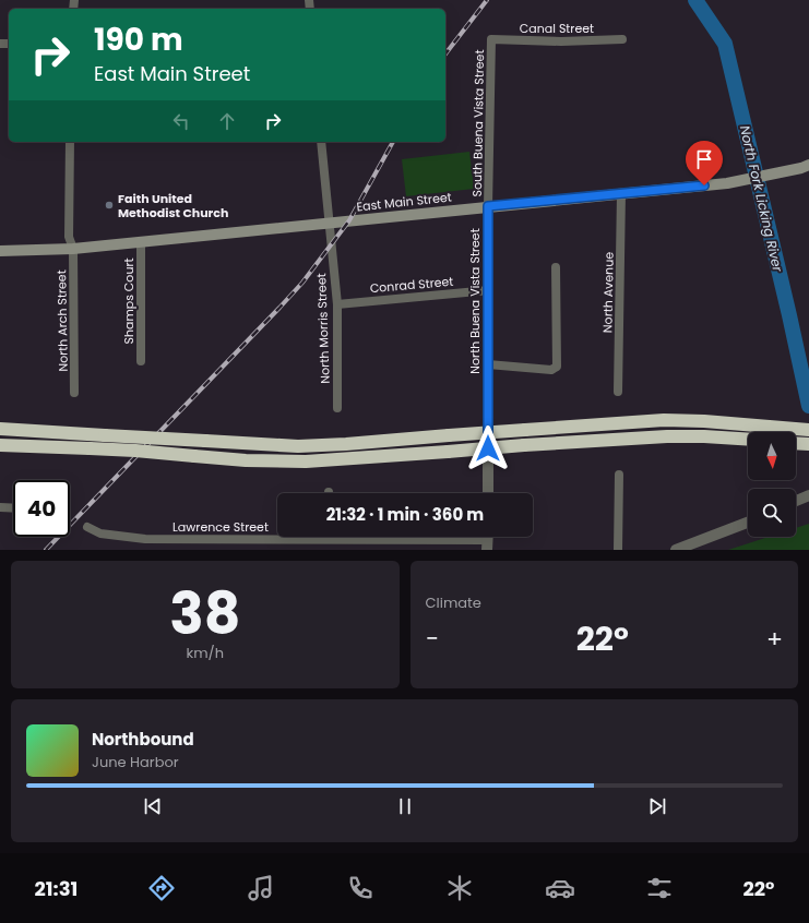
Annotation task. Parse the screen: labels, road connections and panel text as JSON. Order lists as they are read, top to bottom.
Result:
{
  "streets": {
    "main road": ["East Main Street"],
    "street": [
      "Canal Street",
      "South Buena Vista Street",
      "Conrad Street",
      "North Avenue",
      "Shamps Court",
      "North Buena Vista Street",
      "North Arch Street",
      "North Morris Street",
      "Lawrence Street"
    ]
  },
  "crossings": [
    ["Canal Street", "South Buena Vista Street"],
    ["South Buena Vista Street", "East Main Street"],
    ["South Buena Vista Street", "North Buena Vista Street"],
    ["East Main Street", "North Avenue"],
    ["East Main Street", "Shamps Court"],
    ["East Main Street", "North Buena Vista Street"],
    ["East Main Street", "North Arch Street"],
    ["East Main Street", "North Morris Street"],
    ["Conrad Street", "North Buena Vista Street"],
    ["Conrad Street", "North Morris Street"]
  ],
  "water": ["North Fork Licking River"],
  "places": ["Faith United Methodist Church"],
  "north": "bottom",
  "page": {
    "turn": ["190 m", "East Main Street"],
    "limit": "40",
    "trip": "21:32 · 1 min · 360 m",
    "tile": [
      ["38", "km/h"],
      "Climate"
    ],
    "heat": ["−", "22°", "+"],
    "song": ["Northbound", "June Harbor"],
    "tabs": ["21:31", "22°"]
  }
}
